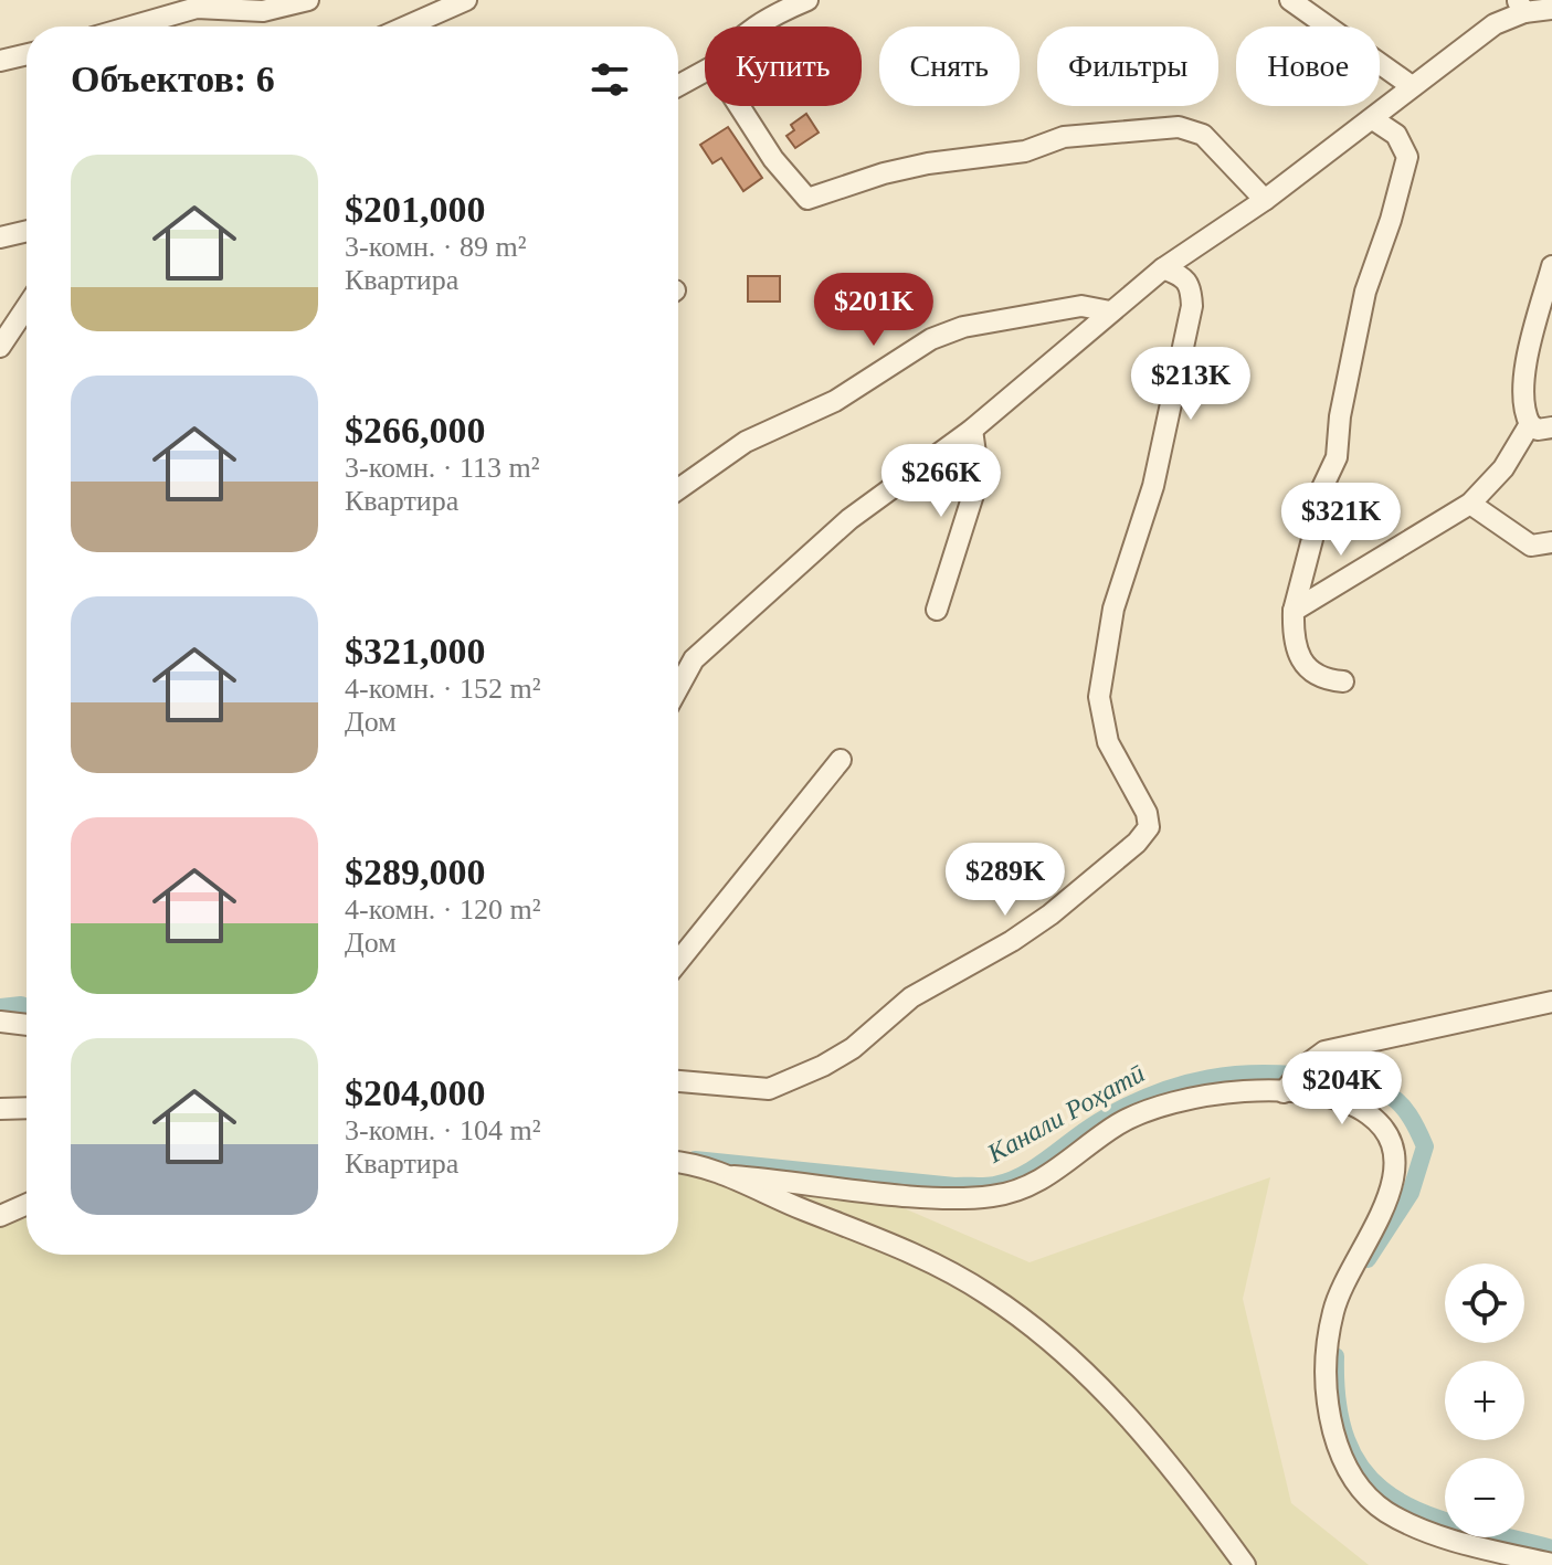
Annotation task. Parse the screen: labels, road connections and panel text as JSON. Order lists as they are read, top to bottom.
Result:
{
  "water": ["Канали Роҳатӣ"],
  "page": {
    "chip": [
      "Купить",
      "Снять",
      "Фильтры",
      "Новое"
    ],
    "heading": "Объектов: 6",
    "list": [
      {
        "name": "$201,000",
        "note": "3-комн. · 89 m² · Квартира"
      },
      {
        "name": "$266,000",
        "note": "3-комн. · 113 m² · Квартира"
      },
      {
        "name": "$321,000",
        "note": "4-комн. · 152 m² · Дом"
      },
      {
        "name": "$289,000",
        "note": "4-комн. · 120 m² · Дом"
      },
      {
        "name": "$204,000",
        "note": "3-комн. · 104 m² · Квартира"
      }
    ],
    "price": [
      "$201K",
      "$213K",
      "$266K",
      "$321K",
      "$289K",
      "$204K"
    ],
    "map_buttons": ["+", "−"]
  }
}
